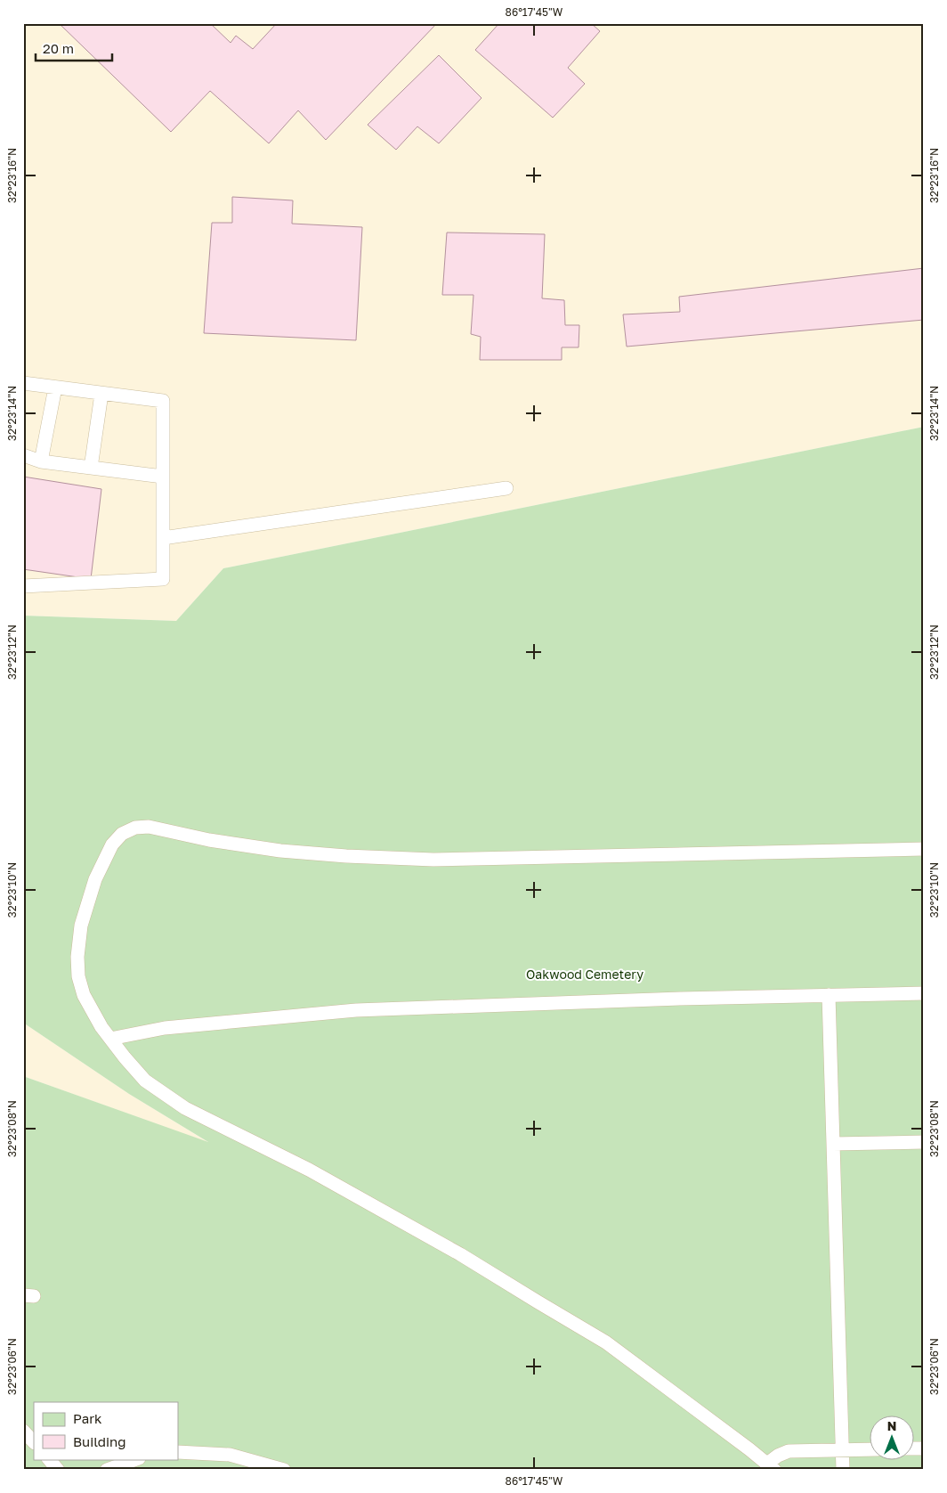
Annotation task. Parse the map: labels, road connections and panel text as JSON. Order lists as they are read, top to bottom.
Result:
{
  "parks": ["Oakwood Cemetery"],
  "legend": ["Park", "Building"],
  "scale_bar": "20 m",
  "north": "top",
  "coordinates": [
    "86°17'45\"W",
    "32°23'16\"N",
    "32°23'14\"N",
    "32°23'12\"N",
    "32°23'10\"N",
    "32°23'08\"N",
    "32°23'06\"N"
  ]
}
